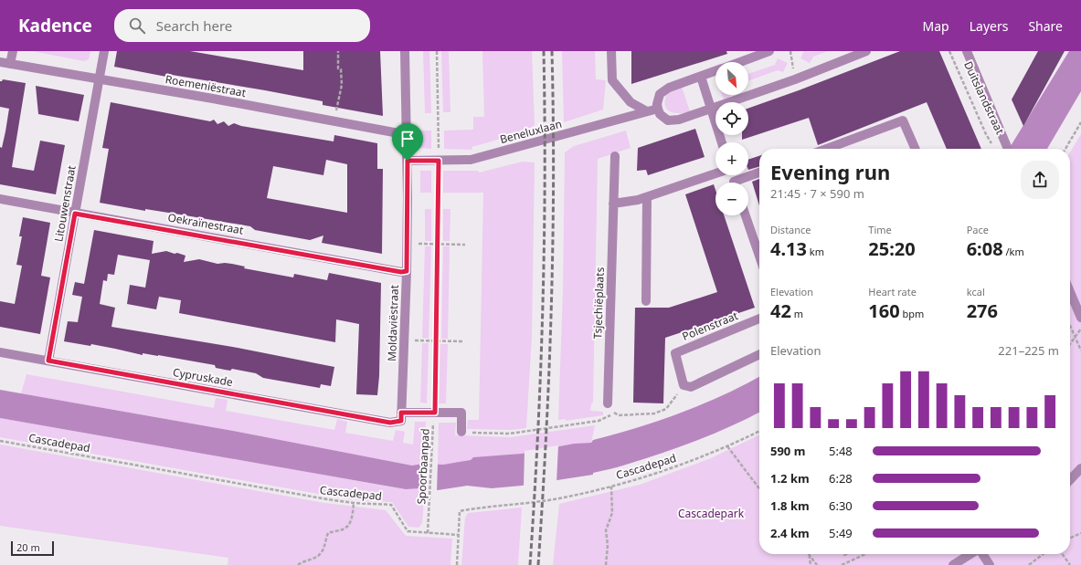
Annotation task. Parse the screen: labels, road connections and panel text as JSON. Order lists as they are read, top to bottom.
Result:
{
  "streets": {
    "street": [
      "Roemeniëstraat",
      "Duitslandstraat",
      "Beneluxlaan",
      "Litouwenstraat",
      "Oekraïnestraat",
      "Tsjechiëplaats",
      "Moldaviëstraat",
      "Polenstraat",
      "Cypruskade"
    ],
    "path": ["Cascadepad", "Spoorbaanpad"]
  },
  "crossings": [
    ["Roemeniëstraat", "Litouwenstraat"],
    ["Roemeniëstraat", "Moldaviëstraat"],
    ["Beneluxlaan", "Moldaviëstraat"],
    ["Beneluxlaan", "Spoorbaanpad"],
    ["Litouwenstraat", "Oekraïnestraat"],
    ["Litouwenstraat", "Cypruskade"],
    ["Oekraïnestraat", "Moldaviëstraat"],
    ["Moldaviëstraat", "Cypruskade"],
    ["Cypruskade", "Spoorbaanpad"],
    ["Cascadepad", "Spoorbaanpad"]
  ],
  "parks": ["Cascadepark"],
  "scale_bar": "20 m",
  "north": "bottom right",
  "page": {
    "header": "Kadence",
    "search": "Search here",
    "nav": ["Map", "Layers", "Share"],
    "map_buttons": ["+", "−"],
    "heading": ["Evening run", "21:45 · 7 × 590 m"],
    "stats": [
      ["Distance", "4.13 km"],
      ["Time", "25:20"],
      ["Pace", "6:08 /km"],
      ["Elevation", "42 m"],
      ["Heart rate", "160 bpm"],
      ["kcal", "276"]
    ],
    "chart": ["Elevation", "221–225 m"],
    "list": [
      {
        "name": "590 m",
        "note": "5:48"
      },
      {
        "name": "1.2 km",
        "note": "6:28"
      },
      {
        "name": "1.8 km",
        "note": "6:30"
      },
      {
        "name": "2.4 km",
        "note": "5:49"
      }
    ],
    "scale": "20 m"
  }
}
